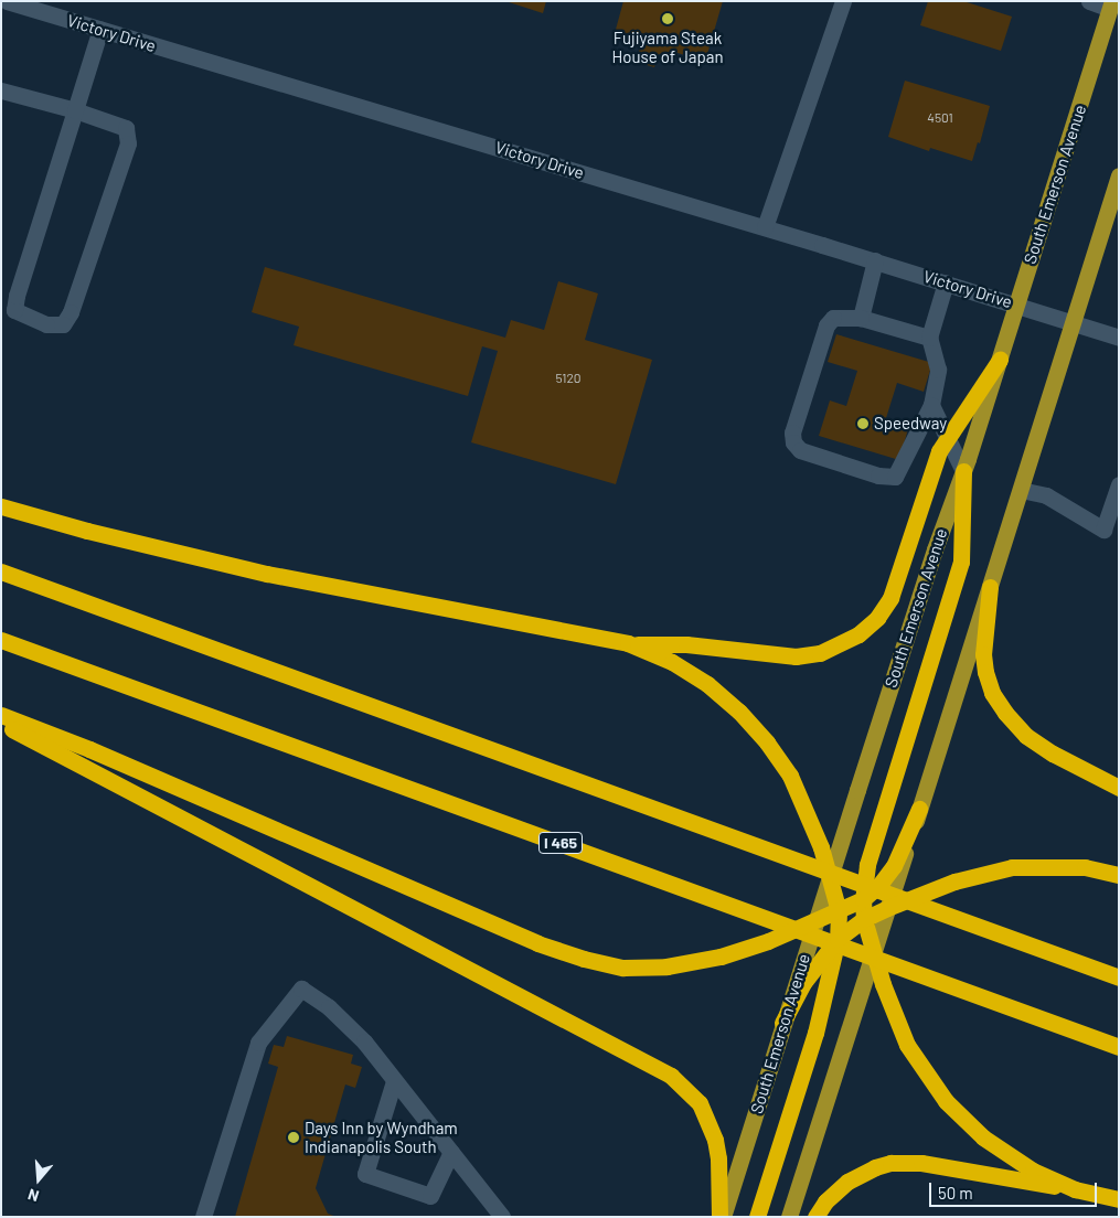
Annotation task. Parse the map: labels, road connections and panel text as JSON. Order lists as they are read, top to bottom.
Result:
{
  "streets": {
    "highway": ["I 465"],
    "main road": ["South Emerson Avenue"],
    "street": ["Victory Drive"]
  },
  "crossings": [
    ["Victory Drive", "South Emerson Avenue"]
  ],
  "places": ["Fujiyama Steak House of Japan", "Speedway", "Days Inn by Wyndham Indianapolis South"],
  "house_numbers": ["4501", "5120"],
  "scale_bar": "50 m",
  "north": "bottom"
}
